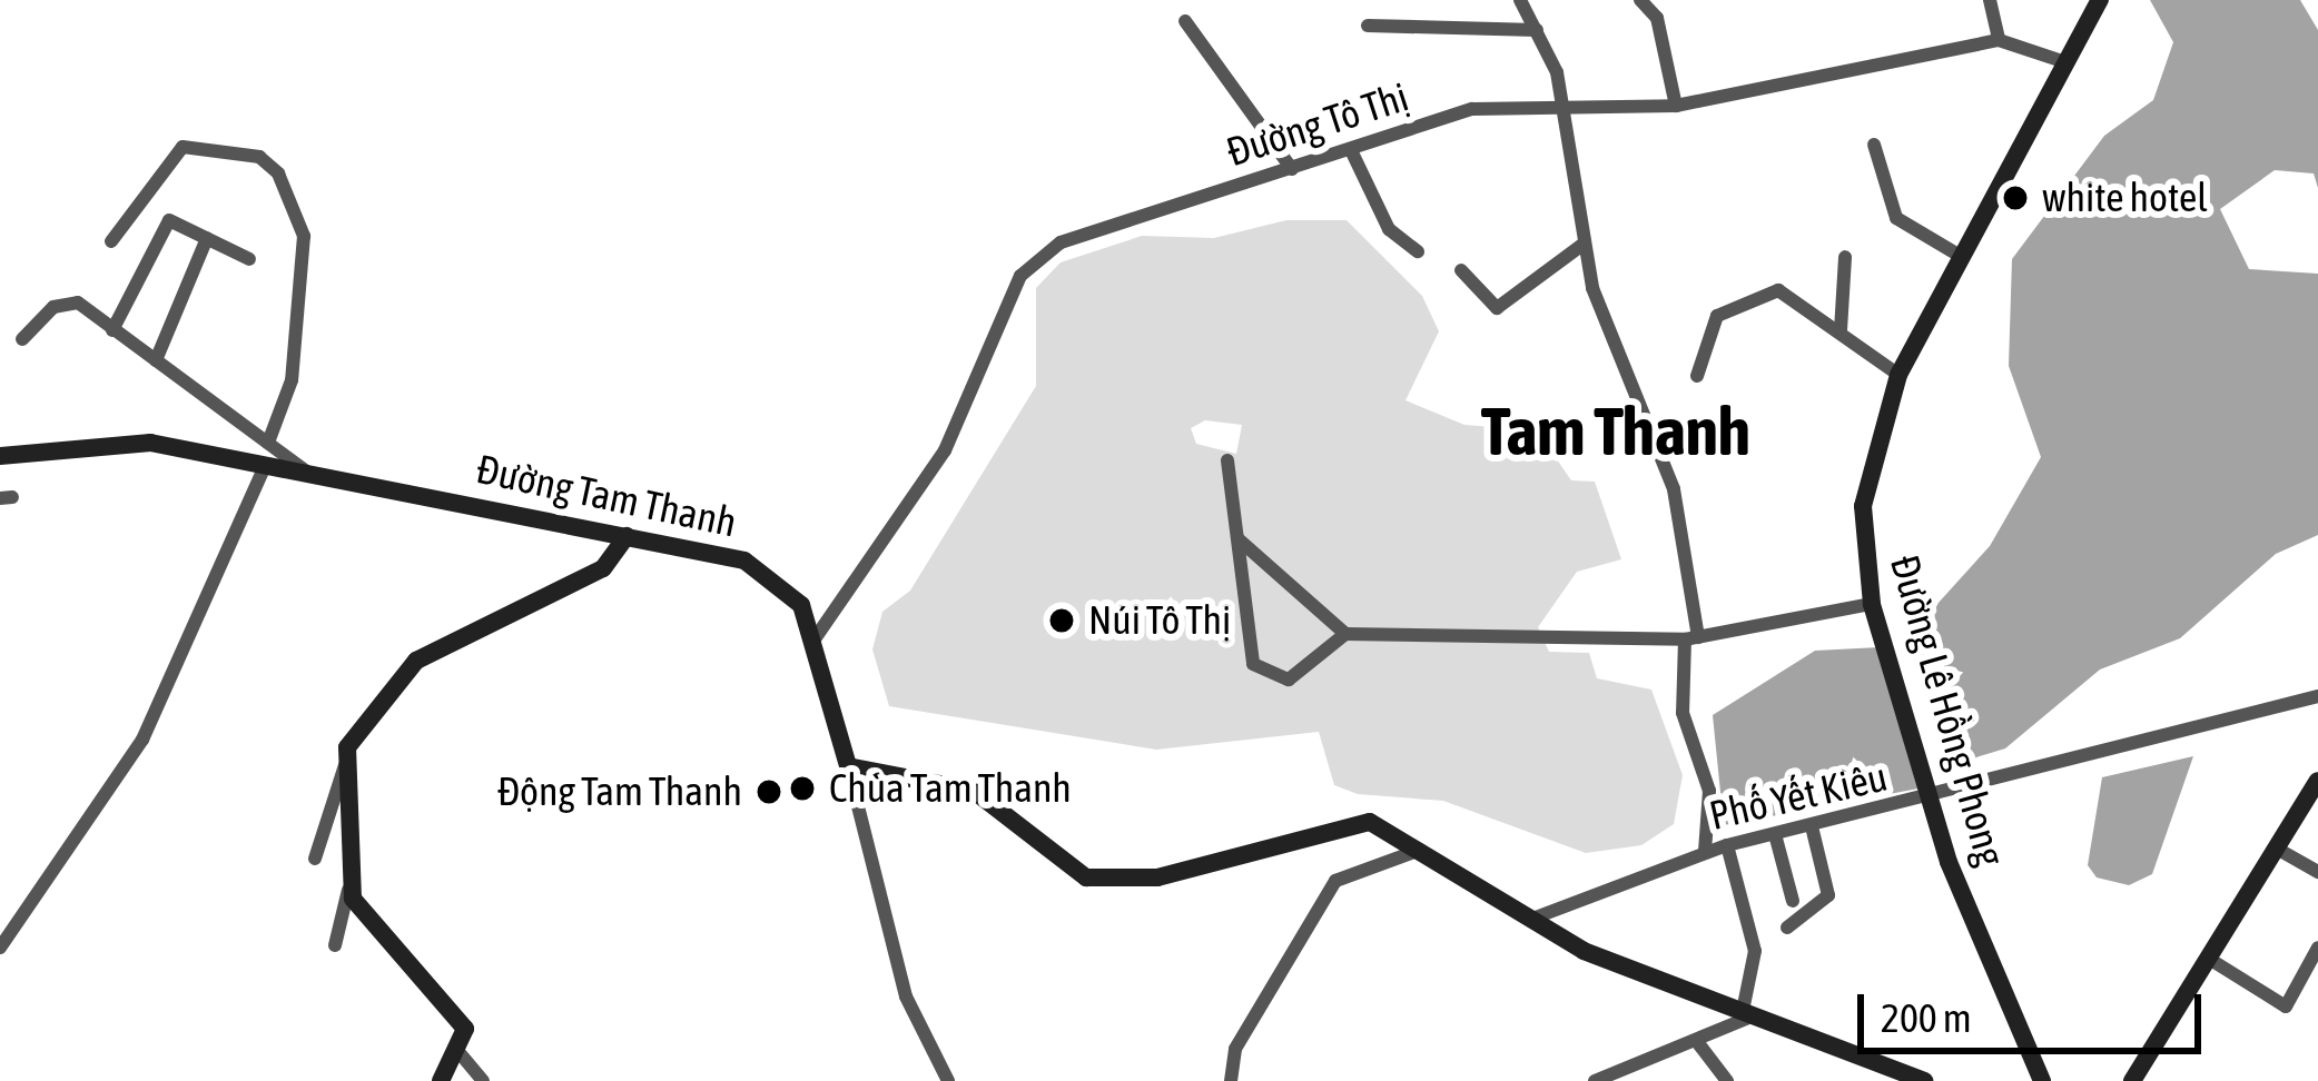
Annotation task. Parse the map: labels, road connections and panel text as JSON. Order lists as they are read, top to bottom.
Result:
{
  "streets": {
    "street": [
      "Đường Tô Thị",
      "Đường Tam Thanh",
      "Đường Lê Hồng Phong",
      "Phố Yết Kiêu"
    ]
  },
  "crossings": [
    ["Đường Tô Thị", "Đường Tam Thanh"],
    ["Đường Tô Thị", "Đường Lê Hồng Phong"],
    ["Đường Lê Hồng Phong", "Phố Yết Kiêu"]
  ],
  "districts": ["Tam Thanh"],
  "places": [
    "white hotel",
    "Núi Tô Thị",
    "Chùa Tam Thanh",
    "Động Tam Thanh"
  ],
  "scale_bar": "200 m"
}
